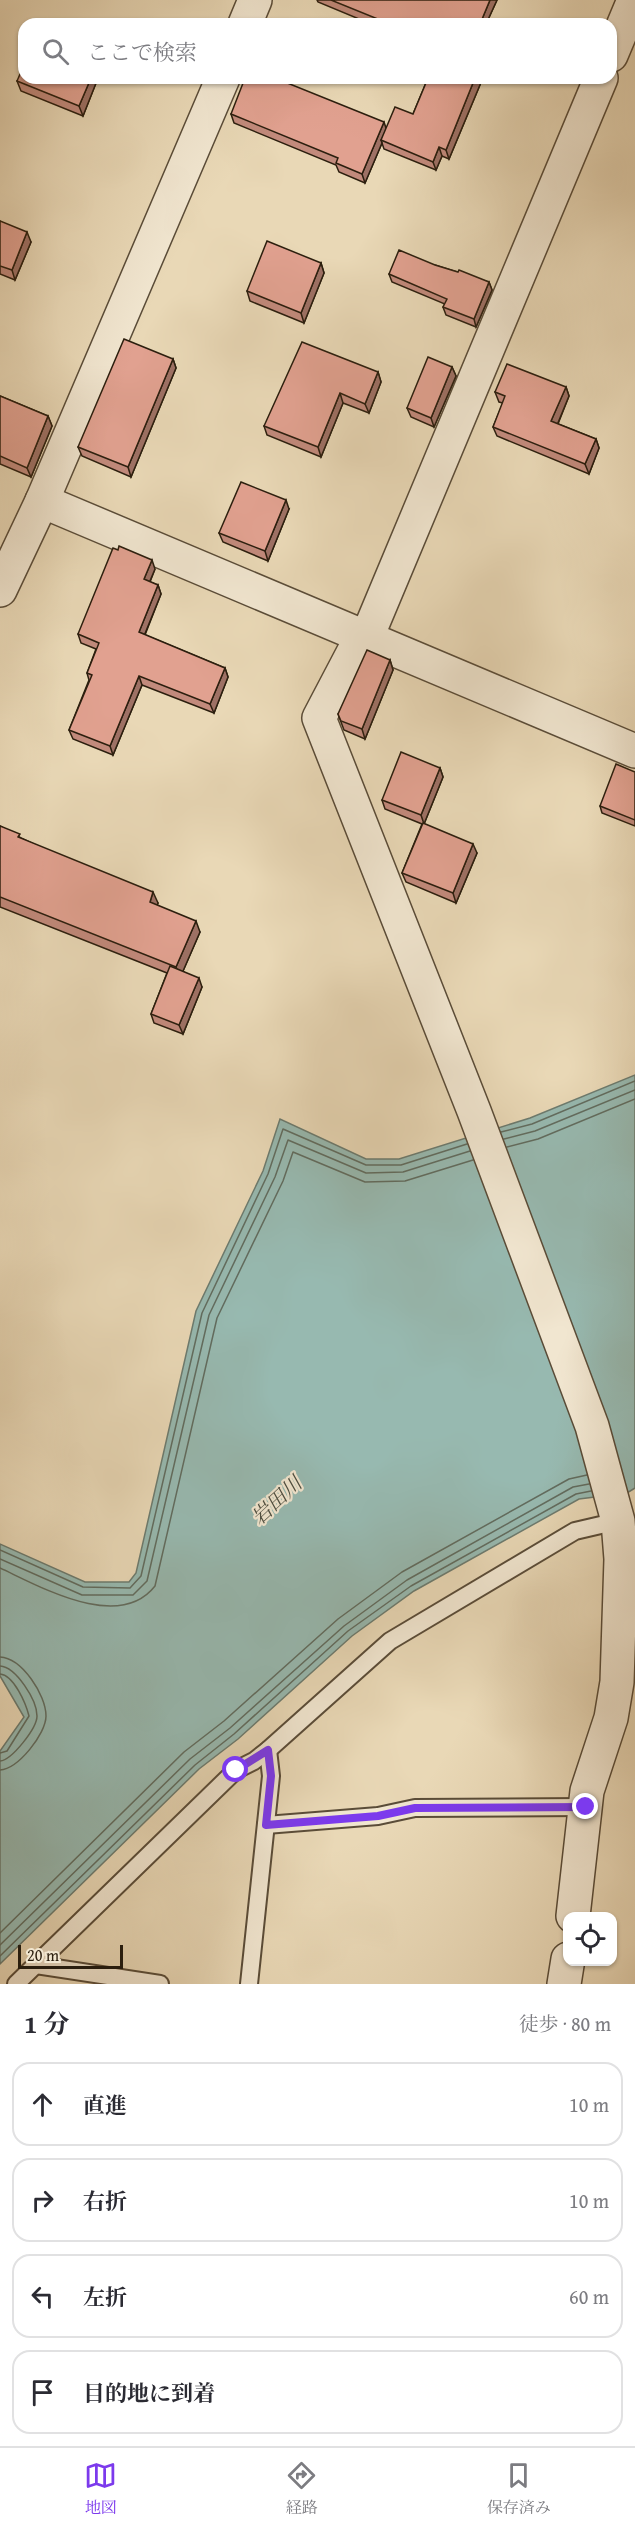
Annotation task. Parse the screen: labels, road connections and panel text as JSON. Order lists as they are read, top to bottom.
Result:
{
  "water": ["岩田川"],
  "scale_bar": "20 m",
  "page": {
    "search": "ここで検索",
    "scale": "20 m",
    "heading": ["1 分", "徒歩 · 80 m"],
    "list": [
      ["直進", "10 m"],
      ["右折", "10 m"],
      ["左折", "60 m"],
      "目的地に到着"
    ],
    "nav": ["地図", "経路", "保存済み"]
  }
}
